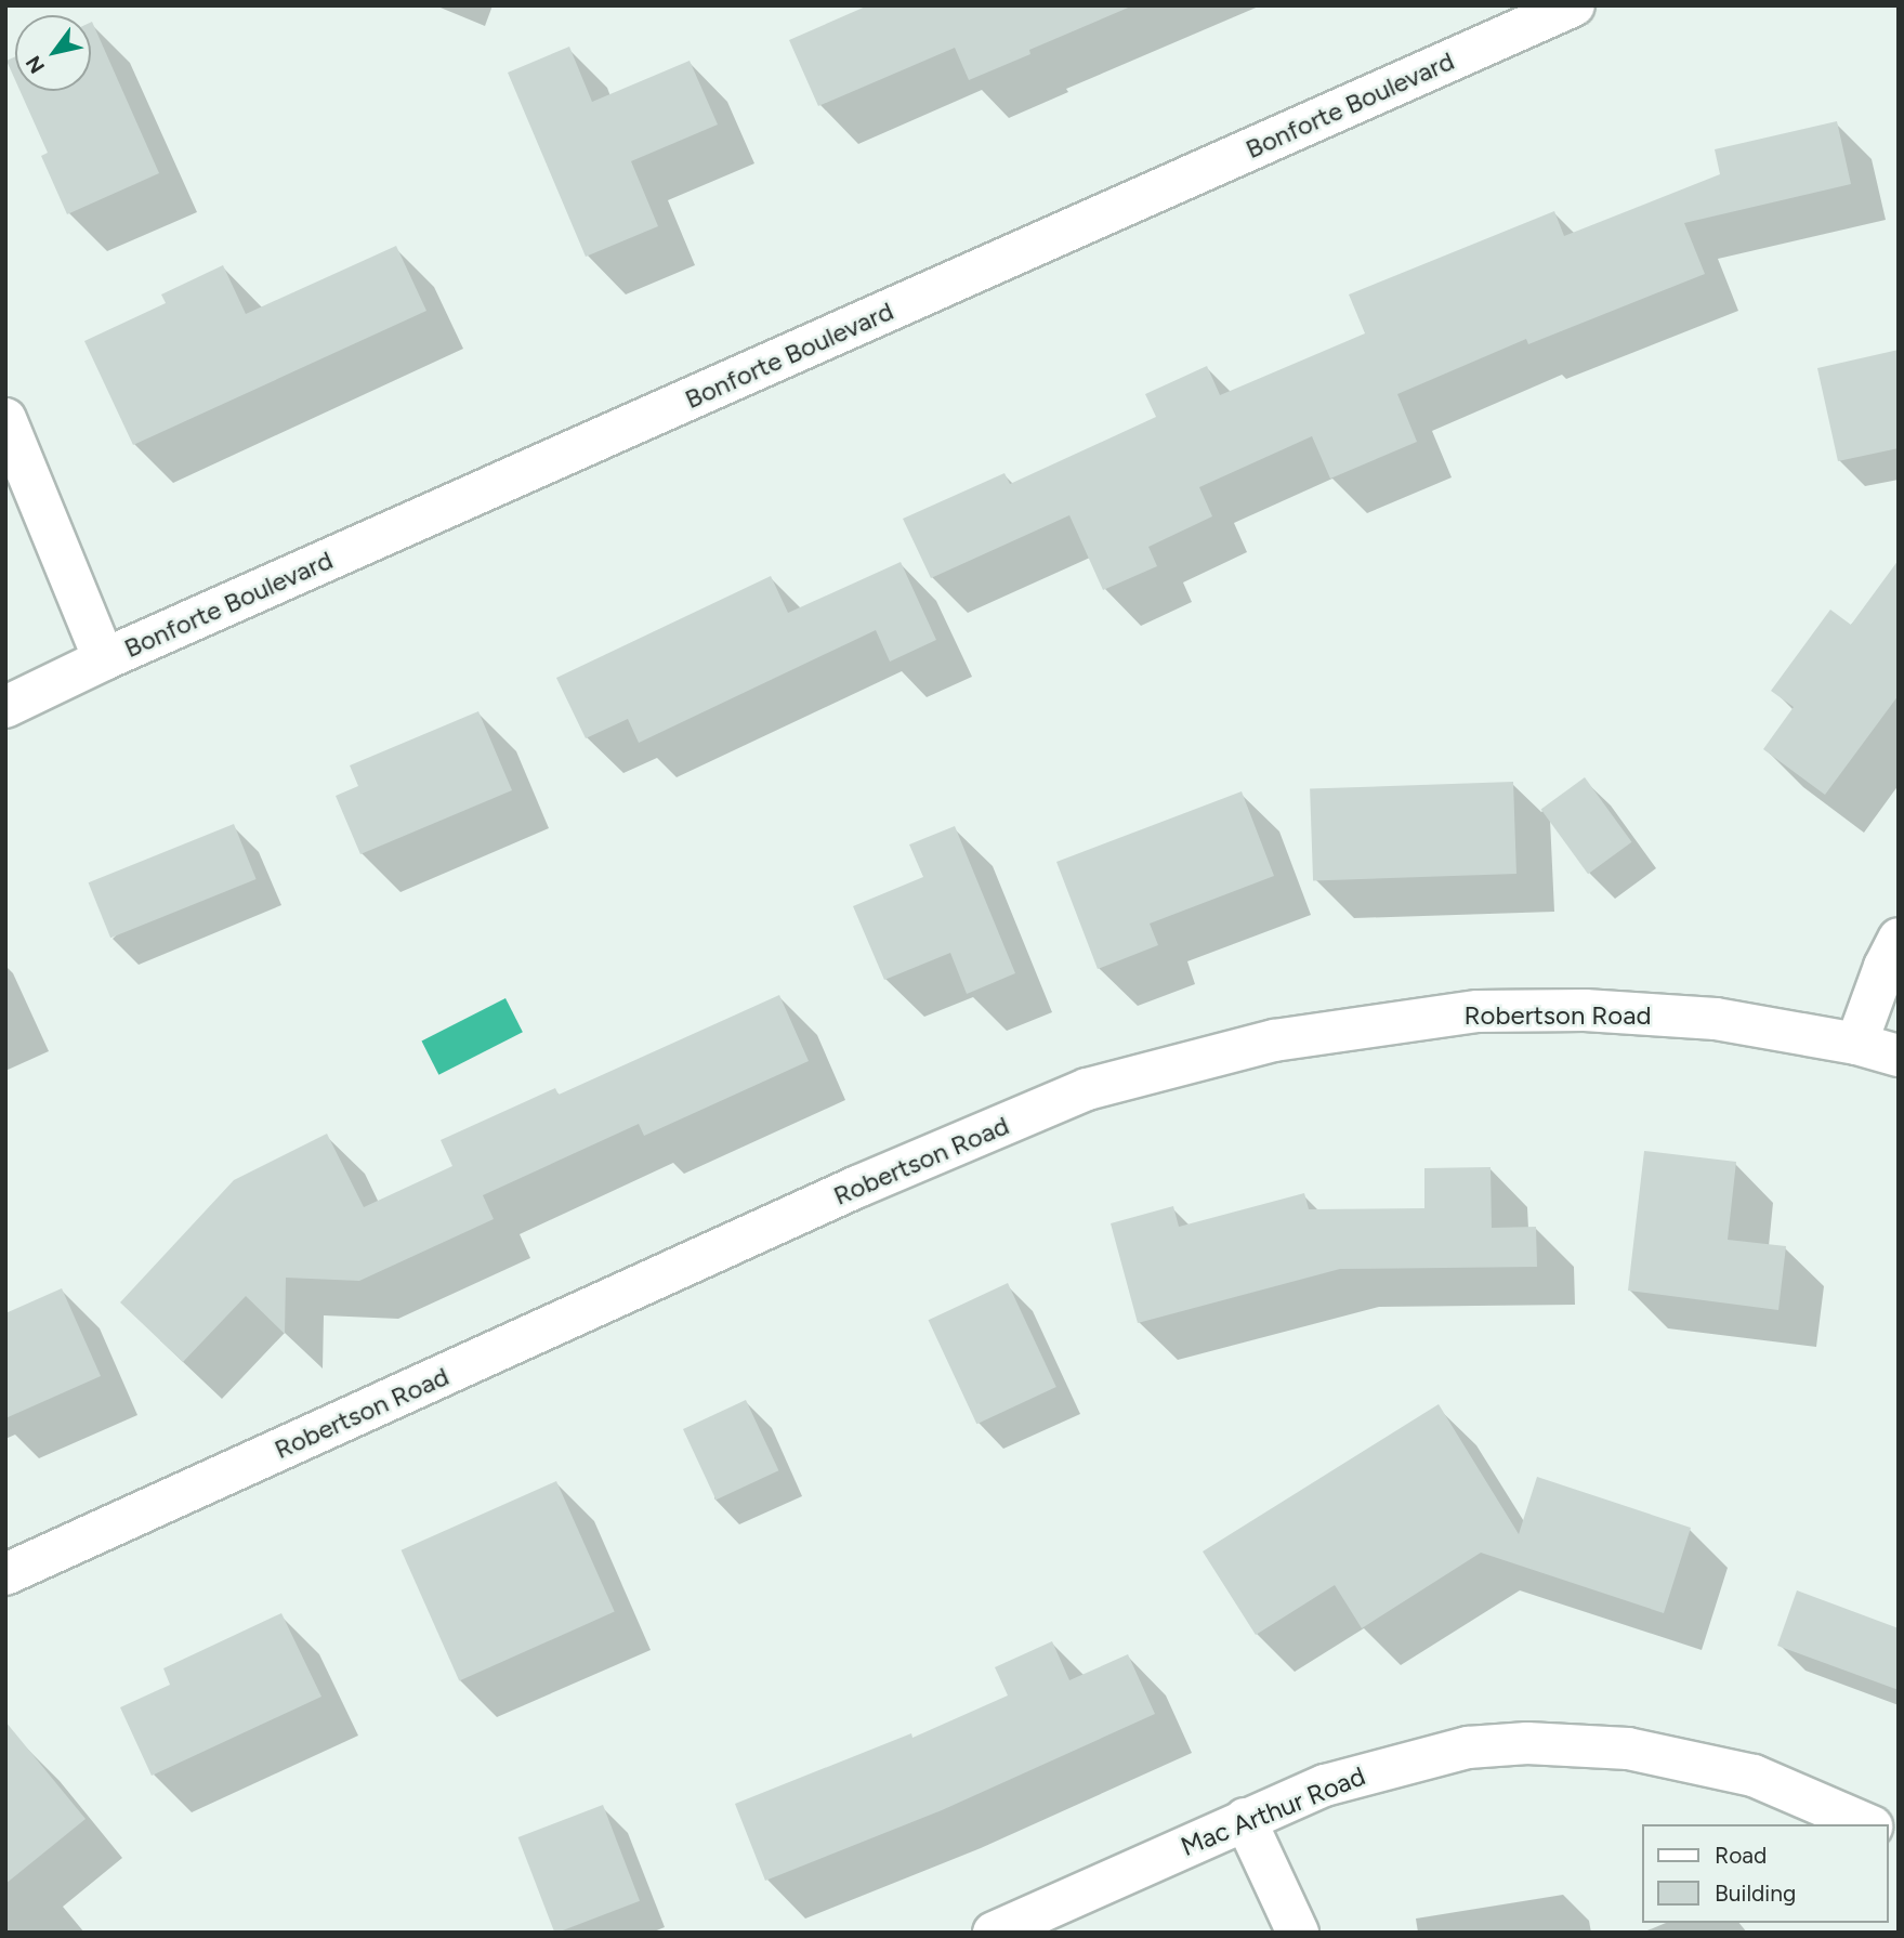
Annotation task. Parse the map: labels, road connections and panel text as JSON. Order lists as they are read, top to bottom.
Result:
{
  "streets": {
    "street": ["Bonforte Boulevard", "Robertson Road", "Mac Arthur Road"]
  },
  "legend": ["Road", "Building"],
  "north": "bottom left"
}
